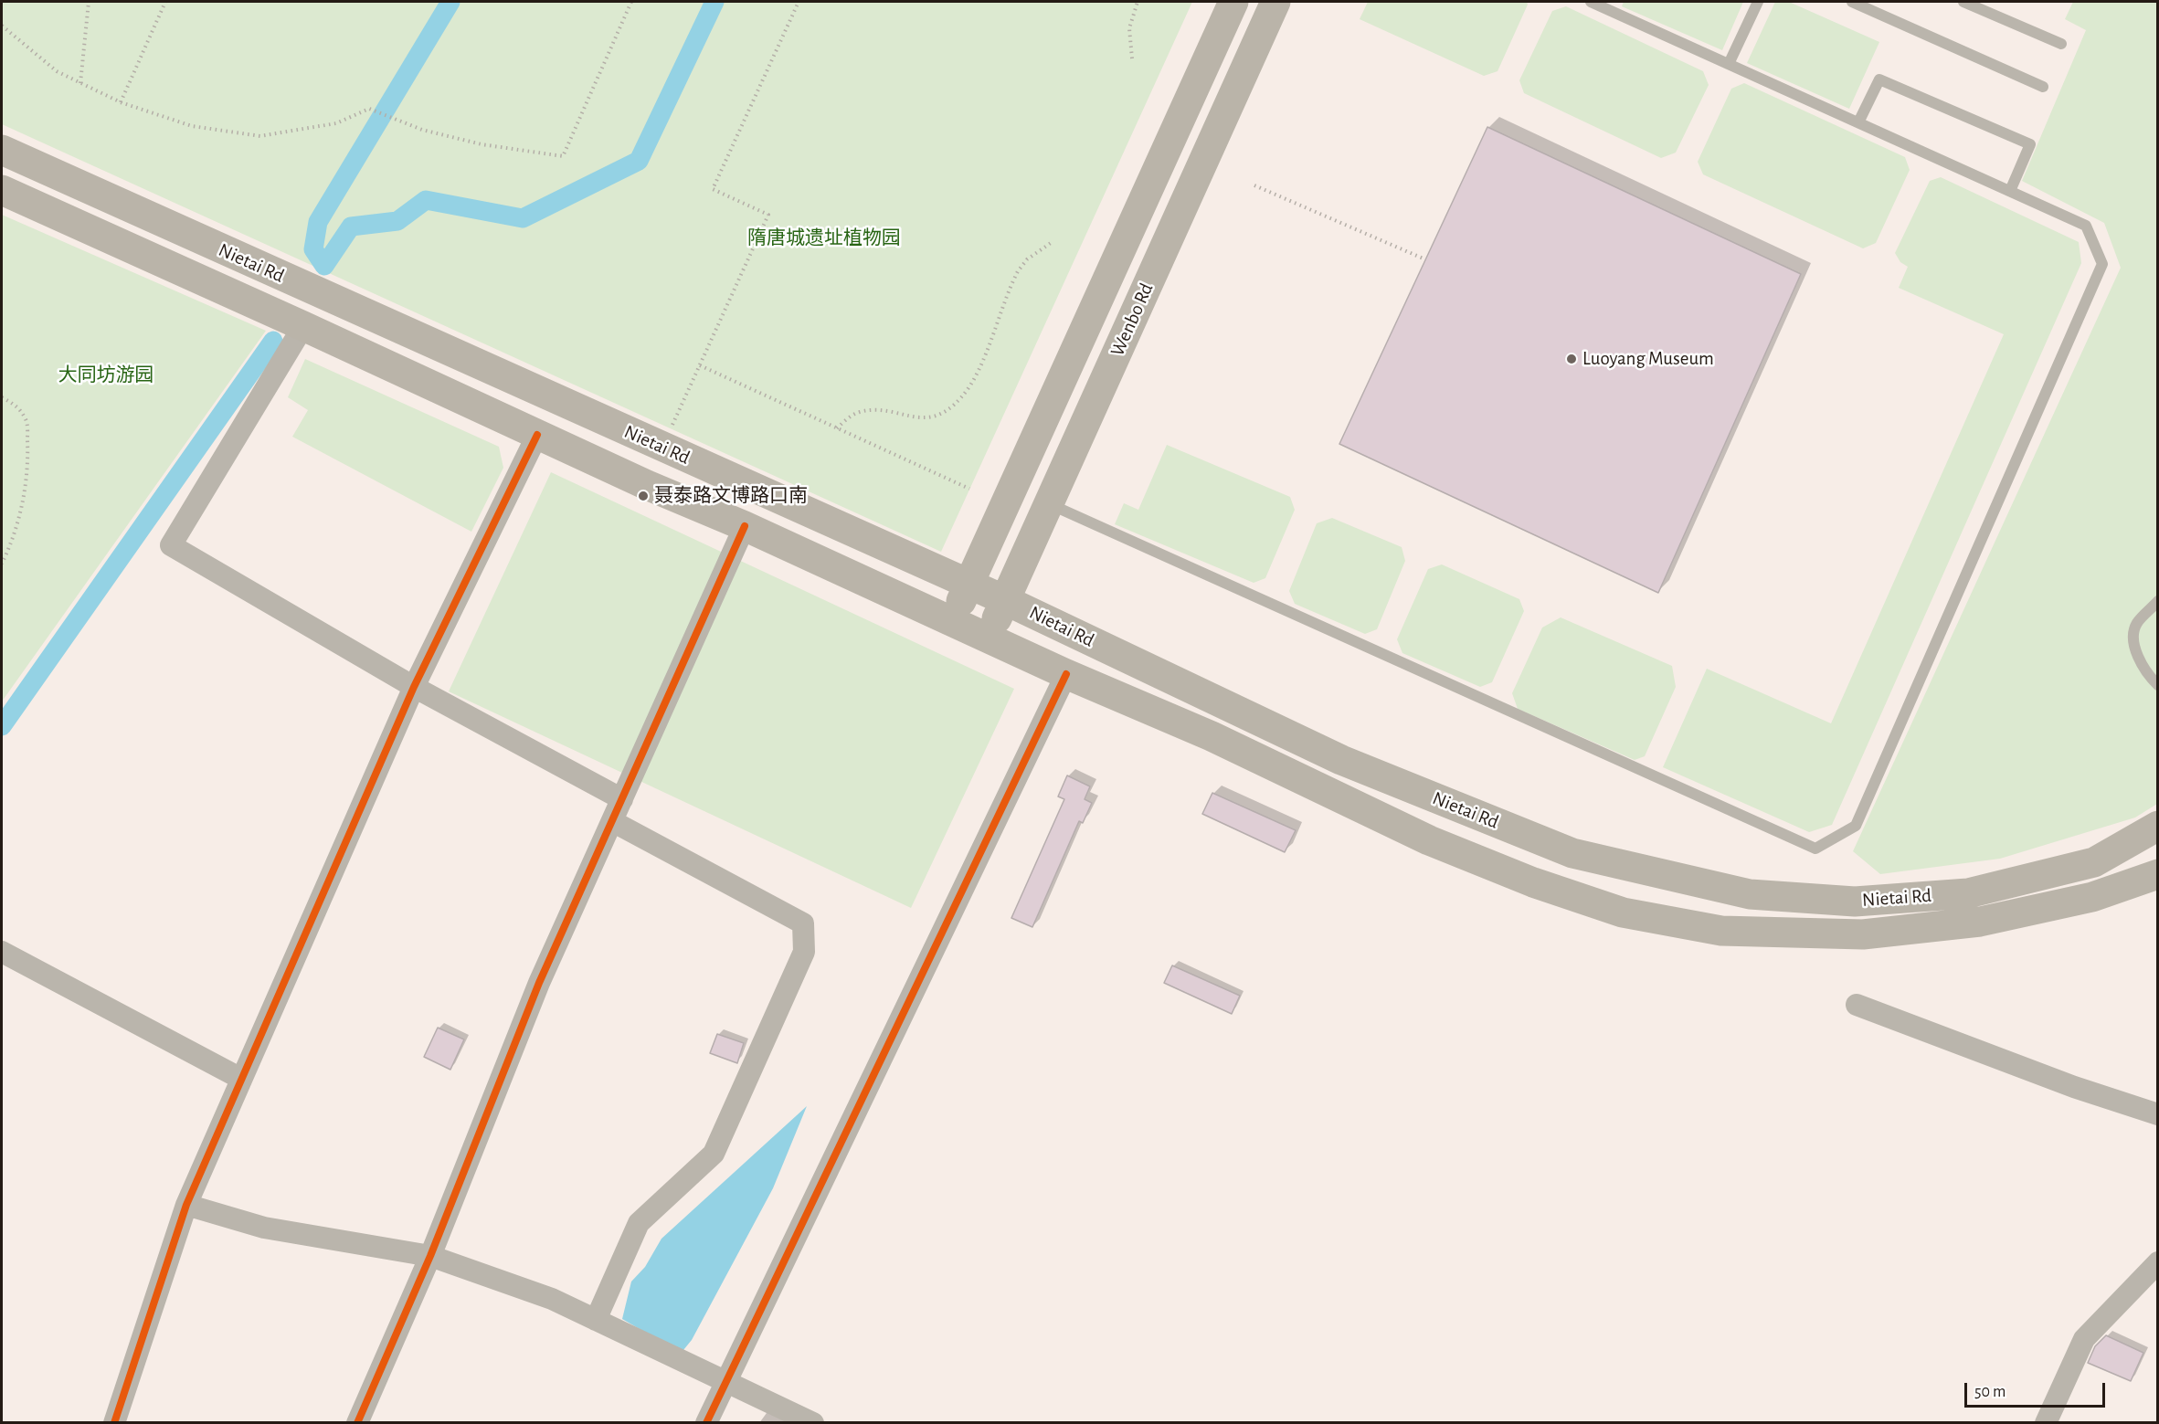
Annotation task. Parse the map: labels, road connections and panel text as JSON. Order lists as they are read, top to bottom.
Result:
{
  "streets": {
    "main road": ["Nietai Rd", "Wenbo Rd"]
  },
  "crossings": [
    ["Nietai Rd", "Wenbo Rd"]
  ],
  "parks": ["隋唐城遗址植物园", "大同坊游园"],
  "places": ["Luoyang Museum", "聂泰路文博路口南"],
  "scale_bar": "50 m"
}
